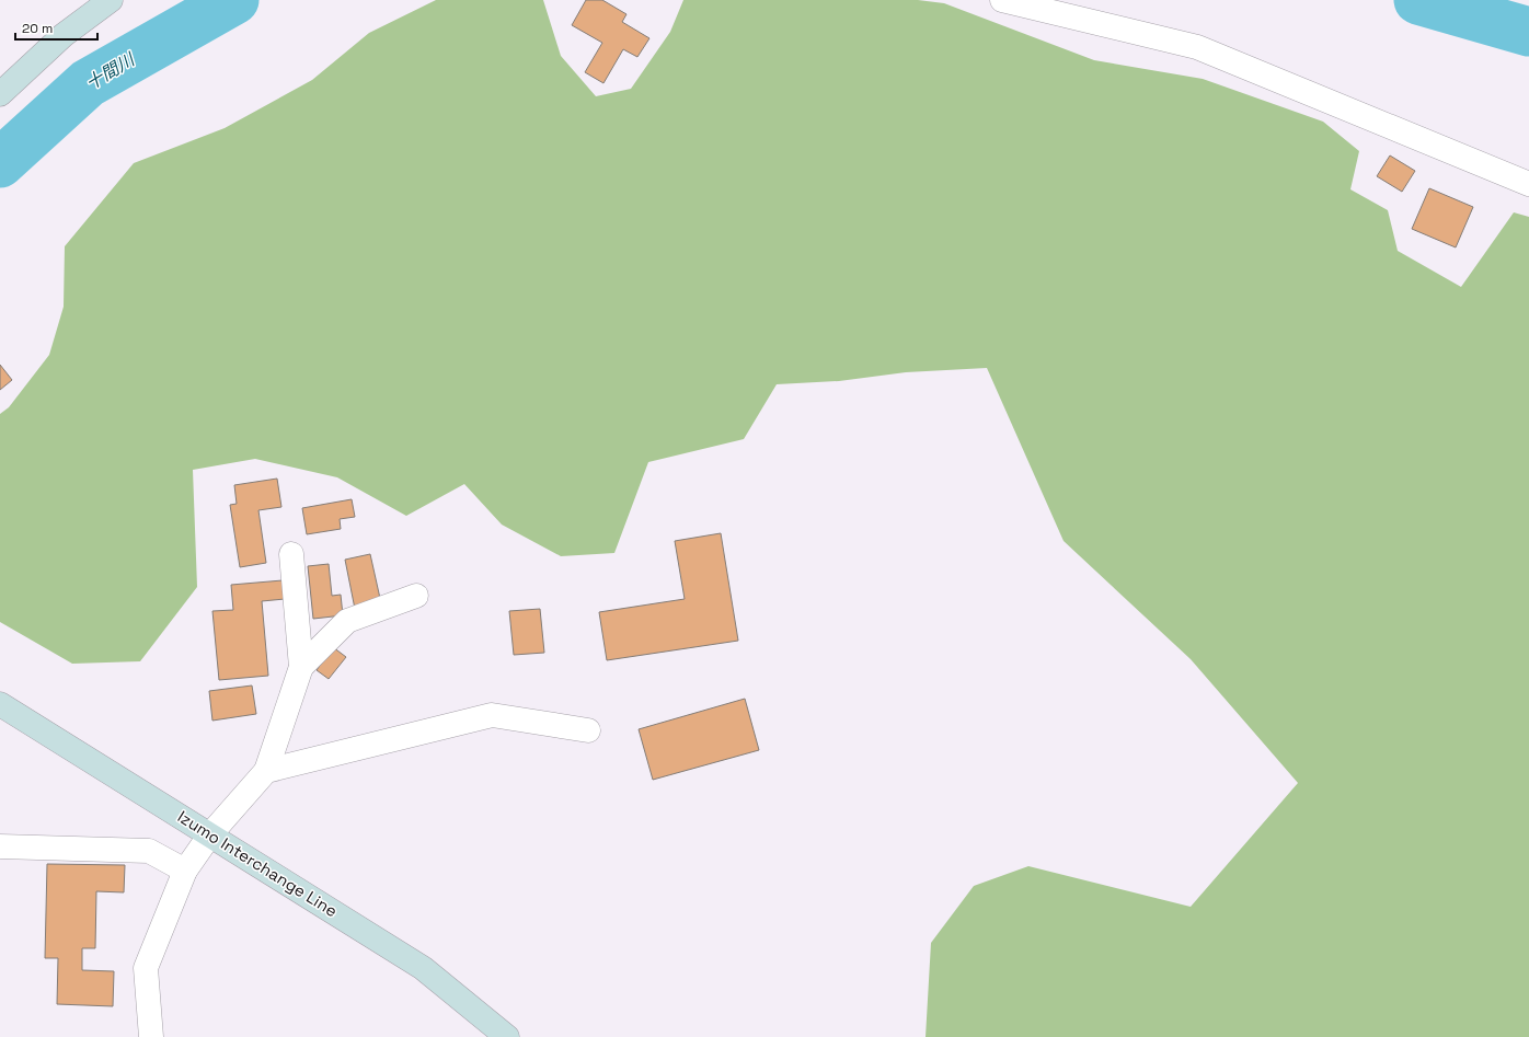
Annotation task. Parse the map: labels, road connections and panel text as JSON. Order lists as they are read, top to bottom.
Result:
{
  "streets": {
    "main road": ["Izumo Interchange Line"]
  },
  "water": ["十間川"],
  "scale_bar": "20 m"
}
